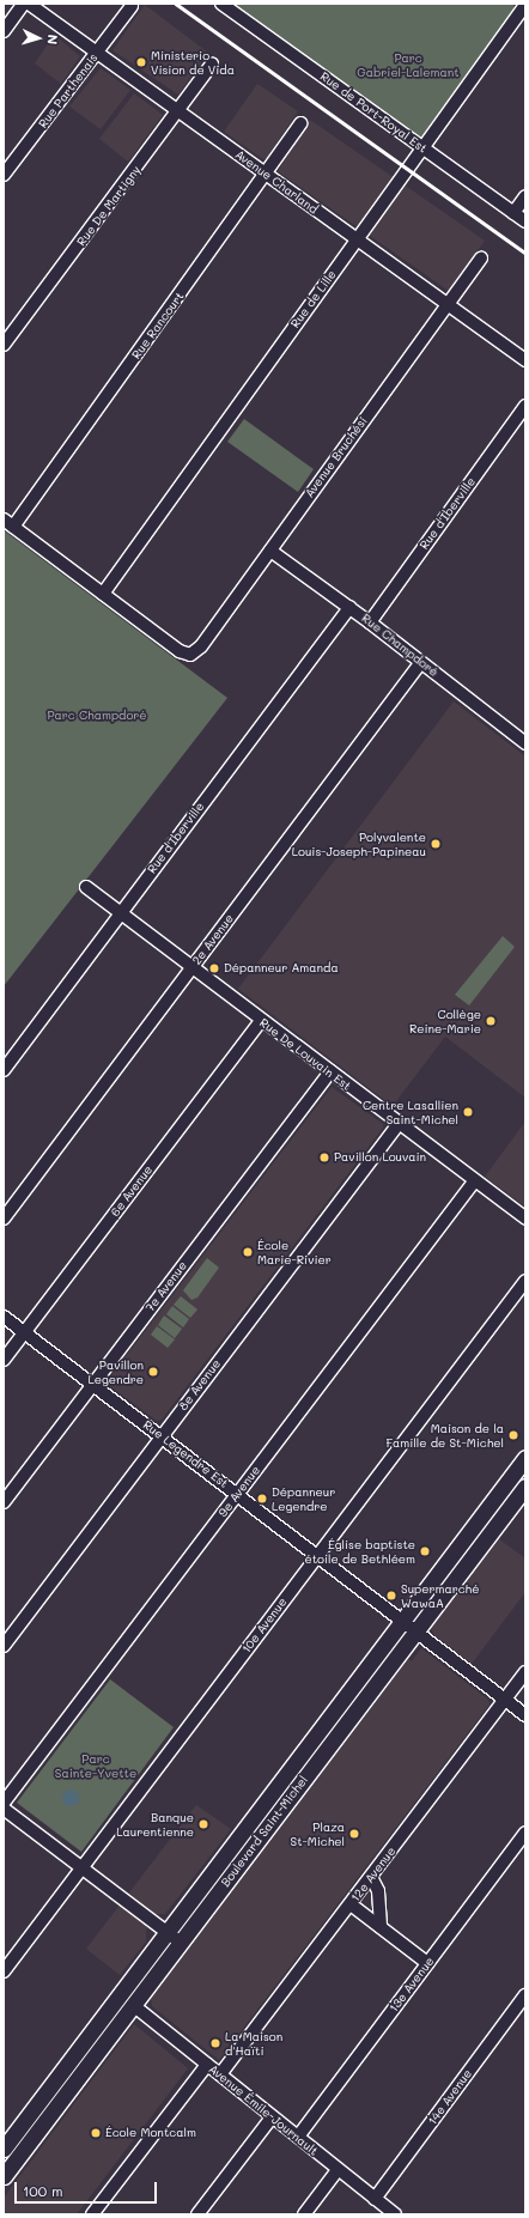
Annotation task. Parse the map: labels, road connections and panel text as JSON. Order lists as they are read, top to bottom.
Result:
{
  "streets": {
    "main road": ["Boulevard Saint-Michel"],
    "street": [
      "Rue Parthenais",
      "Rue de Port-Royal Est",
      "Avenue Charland",
      "Rue De Martigny",
      "Rue de Lille",
      "Rue Rancourt",
      "Avenue Bruchési",
      "Rue d'Iberville",
      "Rue Champdoré",
      "2e Avenue",
      "Rue De Louvain Est",
      "6e Avenue",
      "7e Avenue",
      "8e Avenue",
      "Rue Legendre Est",
      "9e Avenue",
      "10e Avenue",
      "12e Avenue",
      "13e Avenue",
      "14e Avenue",
      "Avenue Émile-Journault"
    ]
  },
  "crossings": [
    ["Rue Parthenais", "Avenue Charland"],
    ["Rue de Port-Royal Est", "Rue de Lille"],
    ["Avenue Charland", "Rue De Martigny"],
    ["Avenue Charland", "Rue de Lille"],
    ["Avenue Charland", "Rue Rancourt"],
    ["Avenue Charland", "Avenue Bruchési"],
    ["Rue de Lille", "Avenue Bruchési"],
    ["Avenue Bruchési", "Rue Champdoré"],
    ["Rue d'Iberville", "Rue Champdoré"],
    ["Rue d'Iberville", "Rue De Louvain Est"],
    ["Rue Champdoré", "2e Avenue"],
    ["2e Avenue", "Rue De Louvain Est"],
    ["Rue De Louvain Est", "6e Avenue"],
    ["Rue De Louvain Est", "7e Avenue"],
    ["Rue De Louvain Est", "8e Avenue"],
    ["Rue De Louvain Est", "9e Avenue"],
    ["6e Avenue", "Rue Legendre Est"],
    ["7e Avenue", "Rue Legendre Est"],
    ["8e Avenue", "Rue Legendre Est"],
    ["Rue Legendre Est", "9e Avenue"],
    ["Rue Legendre Est", "10e Avenue"],
    ["Rue Legendre Est", "Boulevard Saint-Michel"],
    ["Rue Legendre Est", "12e Avenue"],
    ["Boulevard Saint-Michel", "Avenue Émile-Journault"],
    ["12e Avenue", "Avenue Émile-Journault"],
    ["13e Avenue", "Avenue Émile-Journault"],
    ["14e Avenue", "Avenue Émile-Journault"]
  ],
  "parks": ["Parc Gabriel-Lalemant", "Parc Champdoré", "Parc Sainte-Yvette"],
  "places": [
    "Ministerio Vision de Vida",
    "Polyvalente Louis-Joseph-Papineau",
    "Dépanneur Amanda",
    "Collège Reine-Marie",
    "Centre Lasallien Saint-Michel",
    "Pavillon Louvain",
    "École Marie-Rivier",
    "Pavillon Legendre",
    "Maison de la Famille de St-Michel",
    "Dépanneur Legendre",
    "Église baptiste étoile de Bethléem",
    "Supermarché WawaA",
    "Banque Laurentienne",
    "Plaza St-Michel",
    "La Maison d'Haïti",
    "École Montcalm"
  ],
  "scale_bar": "100 m",
  "north": "right"
}
